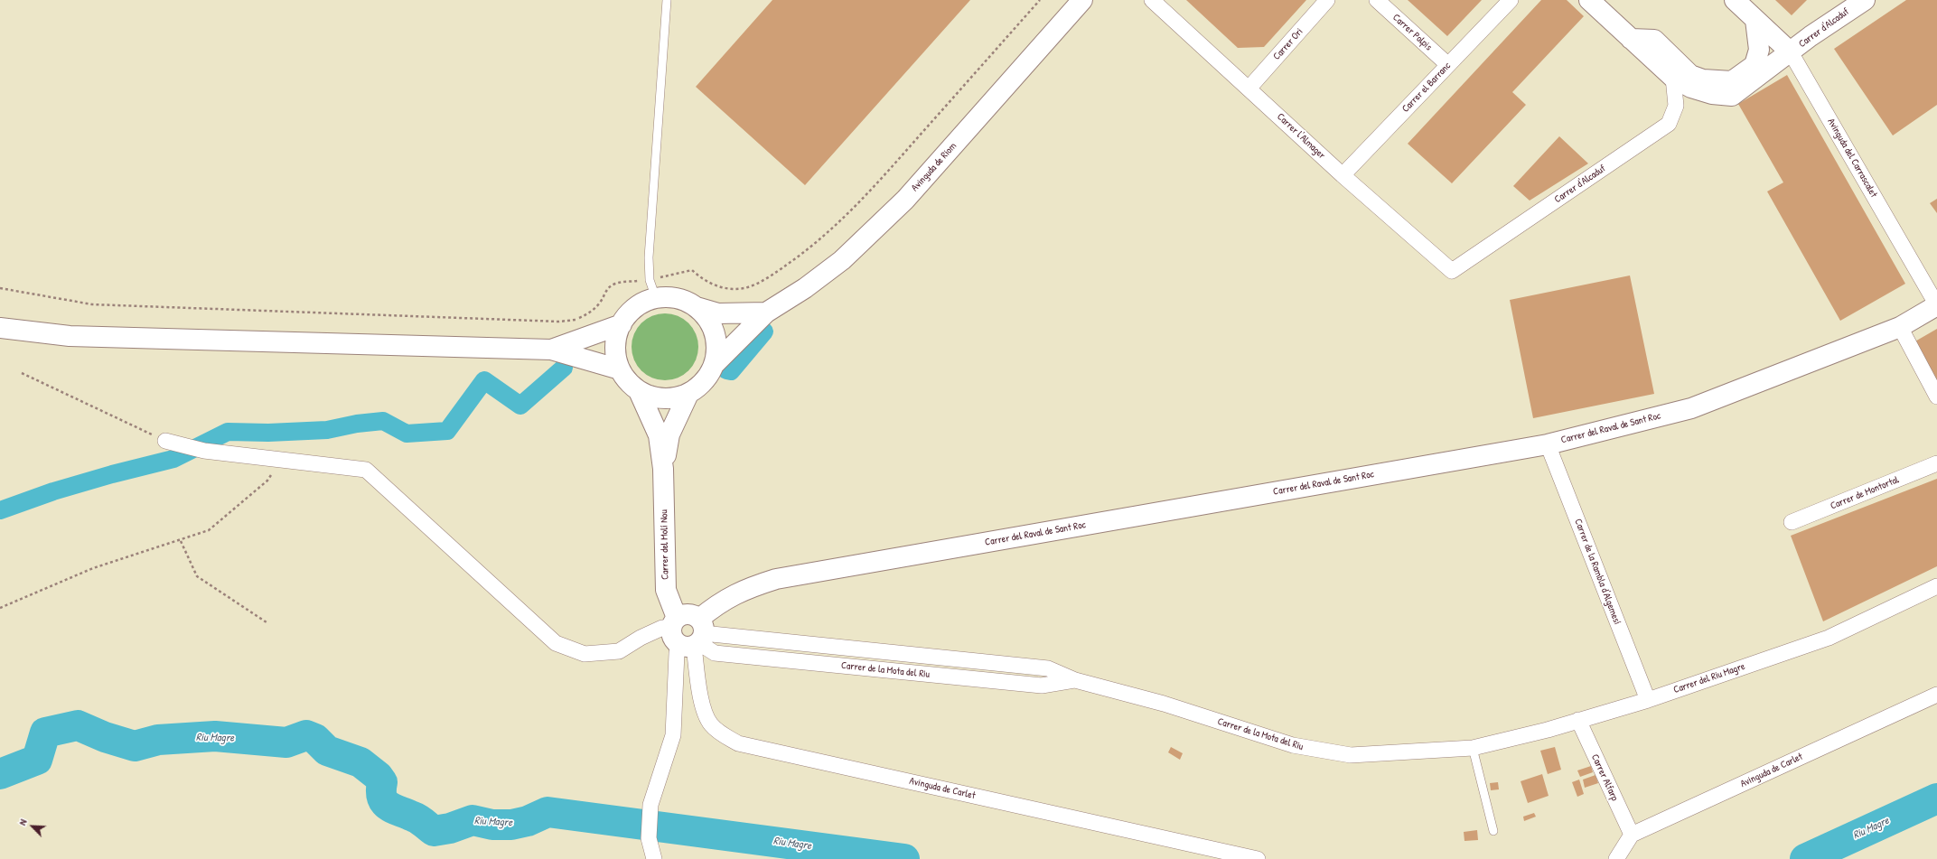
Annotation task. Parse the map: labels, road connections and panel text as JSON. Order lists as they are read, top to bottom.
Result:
{
  "streets": {
    "street": [
      "Carrer d'Alcaduf",
      "Carrer Polpis",
      "Carrer Ori",
      "Carrer el Barranc",
      "Carrer l'Almager",
      "Avinguda del Carrascalet",
      "Avinguda de Riom",
      "Carrer del Raval de Sant Roc",
      "Carrer de Montortal",
      "Carrer del Molí Nou",
      "Carrer de la Rambla d'Algemesí",
      "Carrer de la Mota del Riu",
      "Carrer del Riu Magre",
      "Avinguda de Carlet",
      "Carrer Alfarp"
    ]
  },
  "crossings": [
    ["Carrer d'Alcaduf", "Carrer l'Almager"],
    ["Carrer d'Alcaduf", "Avinguda del Carrascalet"],
    ["Carrer Polpis", "Carrer el Barranc"],
    ["Carrer Ori", "Carrer l'Almager"],
    ["Carrer el Barranc", "Carrer l'Almager"],
    ["Avinguda del Carrascalet", "Carrer del Raval de Sant Roc"],
    ["Avinguda de Riom", "Carrer del Molí Nou"],
    ["Carrer del Raval de Sant Roc", "Carrer del Molí Nou"],
    ["Carrer del Raval de Sant Roc", "Carrer de la Rambla d'Algemesí"],
    ["Carrer del Raval de Sant Roc", "Carrer de la Mota del Riu"],
    ["Carrer del Raval de Sant Roc", "Avinguda de Carlet"],
    ["Carrer del Molí Nou", "Carrer de la Mota del Riu"],
    ["Carrer del Molí Nou", "Avinguda de Carlet"],
    ["Carrer de la Rambla d'Algemesí", "Carrer del Riu Magre"],
    ["Carrer de la Mota del Riu", "Carrer del Riu Magre"],
    ["Carrer de la Mota del Riu", "Avinguda de Carlet"],
    ["Carrer del Riu Magre", "Carrer Alfarp"],
    ["Avinguda de Carlet", "Carrer Alfarp"]
  ],
  "water": ["Riu Magre"],
  "north": "top left"
}
